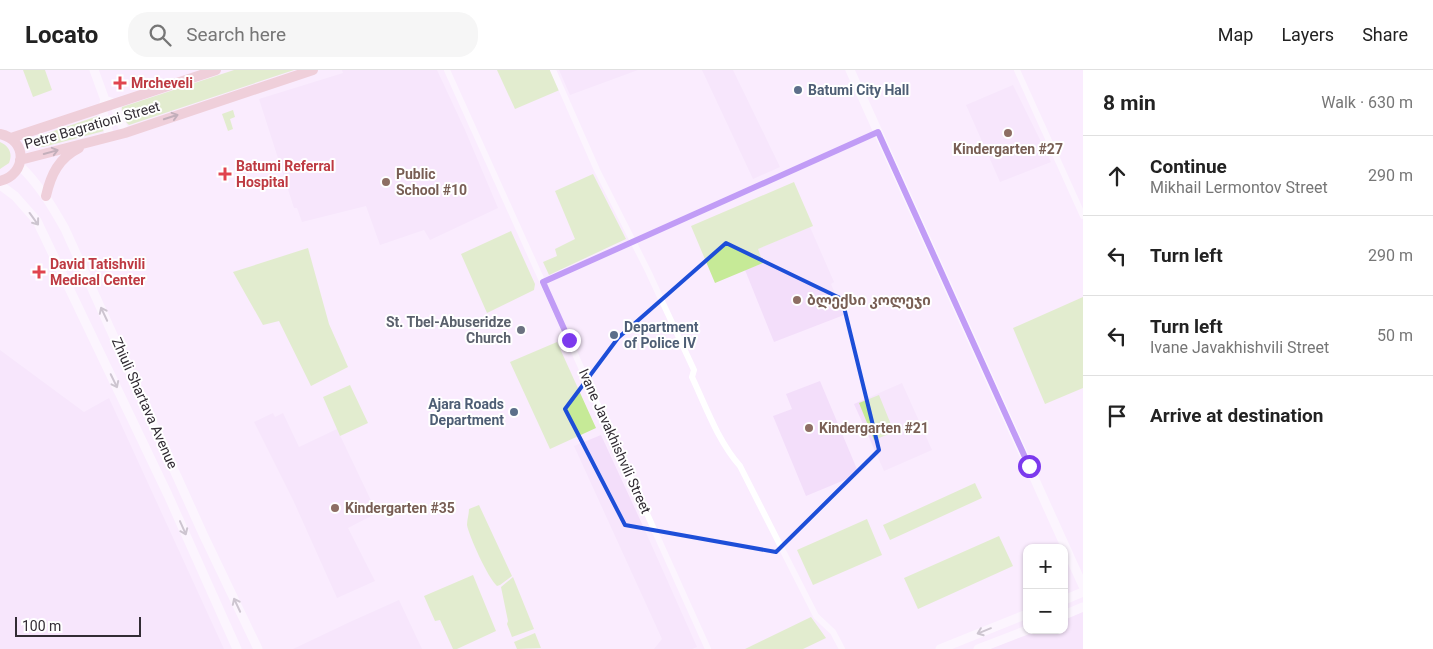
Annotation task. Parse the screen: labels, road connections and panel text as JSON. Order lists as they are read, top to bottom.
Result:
{
  "streets": {
    "main road": ["Petre Bagrationi Street", "Zhiuli Shartava Avenue"],
    "street": ["Ivane Javakhishvili Street"]
  },
  "crossings": [
    ["Petre Bagrationi Street", "Zhiuli Shartava Avenue"]
  ],
  "places": {
    "health": ["Mrcheveli", "Batumi Referral Hospital", "David Tatishvili Medical Center"],
    "other": [
      "Batumi City Hall",
      "Kindergarten #27",
      "Public School #10",
      "ბლექსი კოლეჯი",
      "St. Tbel-Abuseridze Church",
      "Department of Police IV",
      "Ajara Roads Department",
      "Kindergarten #21",
      "Kindergarten #35"
    ]
  },
  "scale_bar": "100 m",
  "page": {
    "header": "Locato",
    "search": "Search here",
    "nav": ["Map", "Layers", "Share"],
    "heading": ["8 min", "Walk · 630 m"],
    "list": [
      ["Continue", "Mikhail Lermontov Street", "290 m"],
      ["Turn left", "290 m"],
      ["Turn left", "Ivane Javakhishvili Street", "50 m"],
      "Arrive at destination"
    ],
    "map_buttons": ["+", "−"],
    "scale": "100 m"
  }
}
